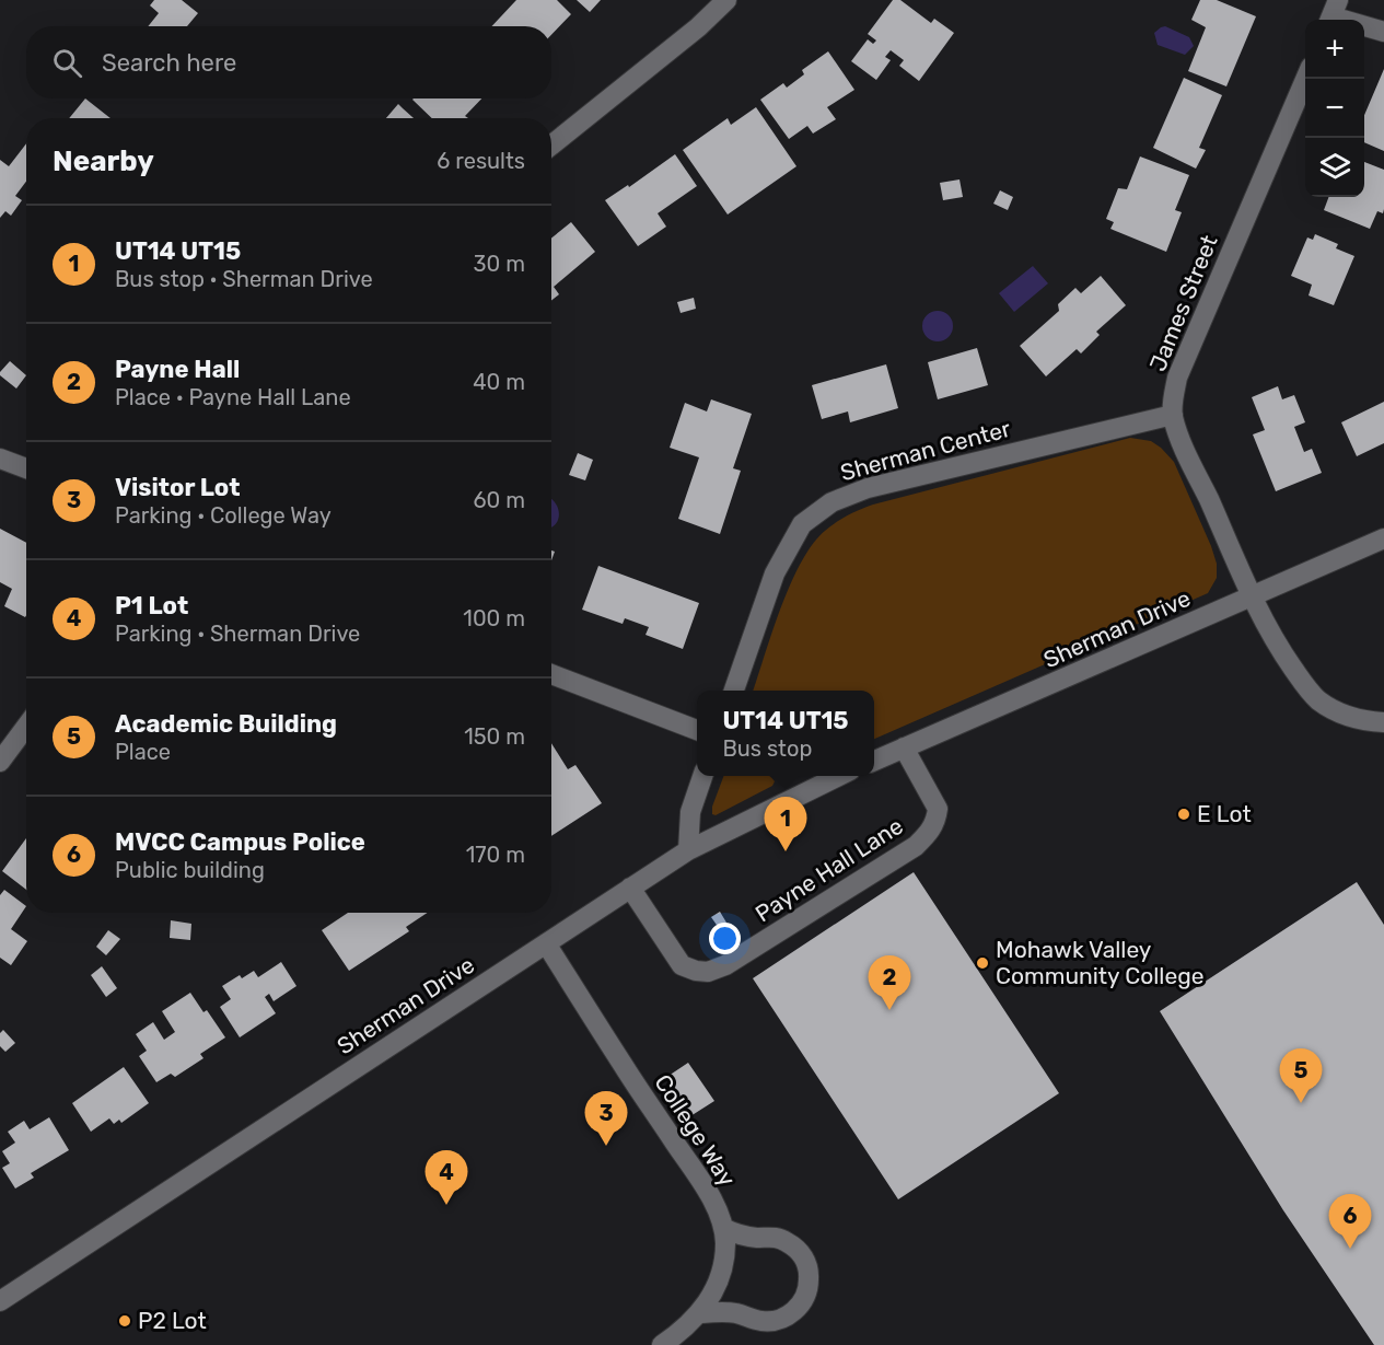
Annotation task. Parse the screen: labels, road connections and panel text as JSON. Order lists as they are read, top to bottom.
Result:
{
  "streets": {
    "street": [
      "James Street",
      "Sherman Center",
      "Sherman Drive",
      "Payne Hall Lane",
      "College Way"
    ]
  },
  "crossings": [
    ["James Street", "Sherman Center"],
    ["James Street", "Sherman Drive"],
    ["Sherman Drive", "Payne Hall Lane"],
    ["Sherman Drive", "College Way"]
  ],
  "places": ["E Lot", "Mohawk Valley Community College", "P2 Lot"],
  "page": {
    "map_buttons": ["+", "−"],
    "search": "Search here",
    "heading": ["Nearby", "6 results"],
    "list": [
      {
        "mark": "1",
        "name": "UT14 UT15",
        "note": "Bus stop · Sherman Drive",
        "value": "30 m"
      },
      {
        "mark": "2",
        "name": "Payne Hall",
        "note": "Place · Payne Hall Lane",
        "value": "40 m"
      },
      {
        "mark": "3",
        "name": "Visitor Lot",
        "note": "Parking · College Way",
        "value": "60 m"
      },
      {
        "mark": "4",
        "name": "P1 Lot",
        "note": "Parking · Sherman Drive",
        "value": "100 m"
      },
      {
        "mark": "5",
        "name": "Academic Building",
        "note": "Place",
        "value": "150 m"
      },
      {
        "mark": "6",
        "name": "MVCC Campus Police",
        "note": "Public building",
        "value": "170 m"
      }
    ],
    "popup": ["UT14 UT15", "Bus stop"],
    "pins": [
      "1",
      "2",
      "5",
      "3",
      "4",
      "6"
    ]
  }
}
